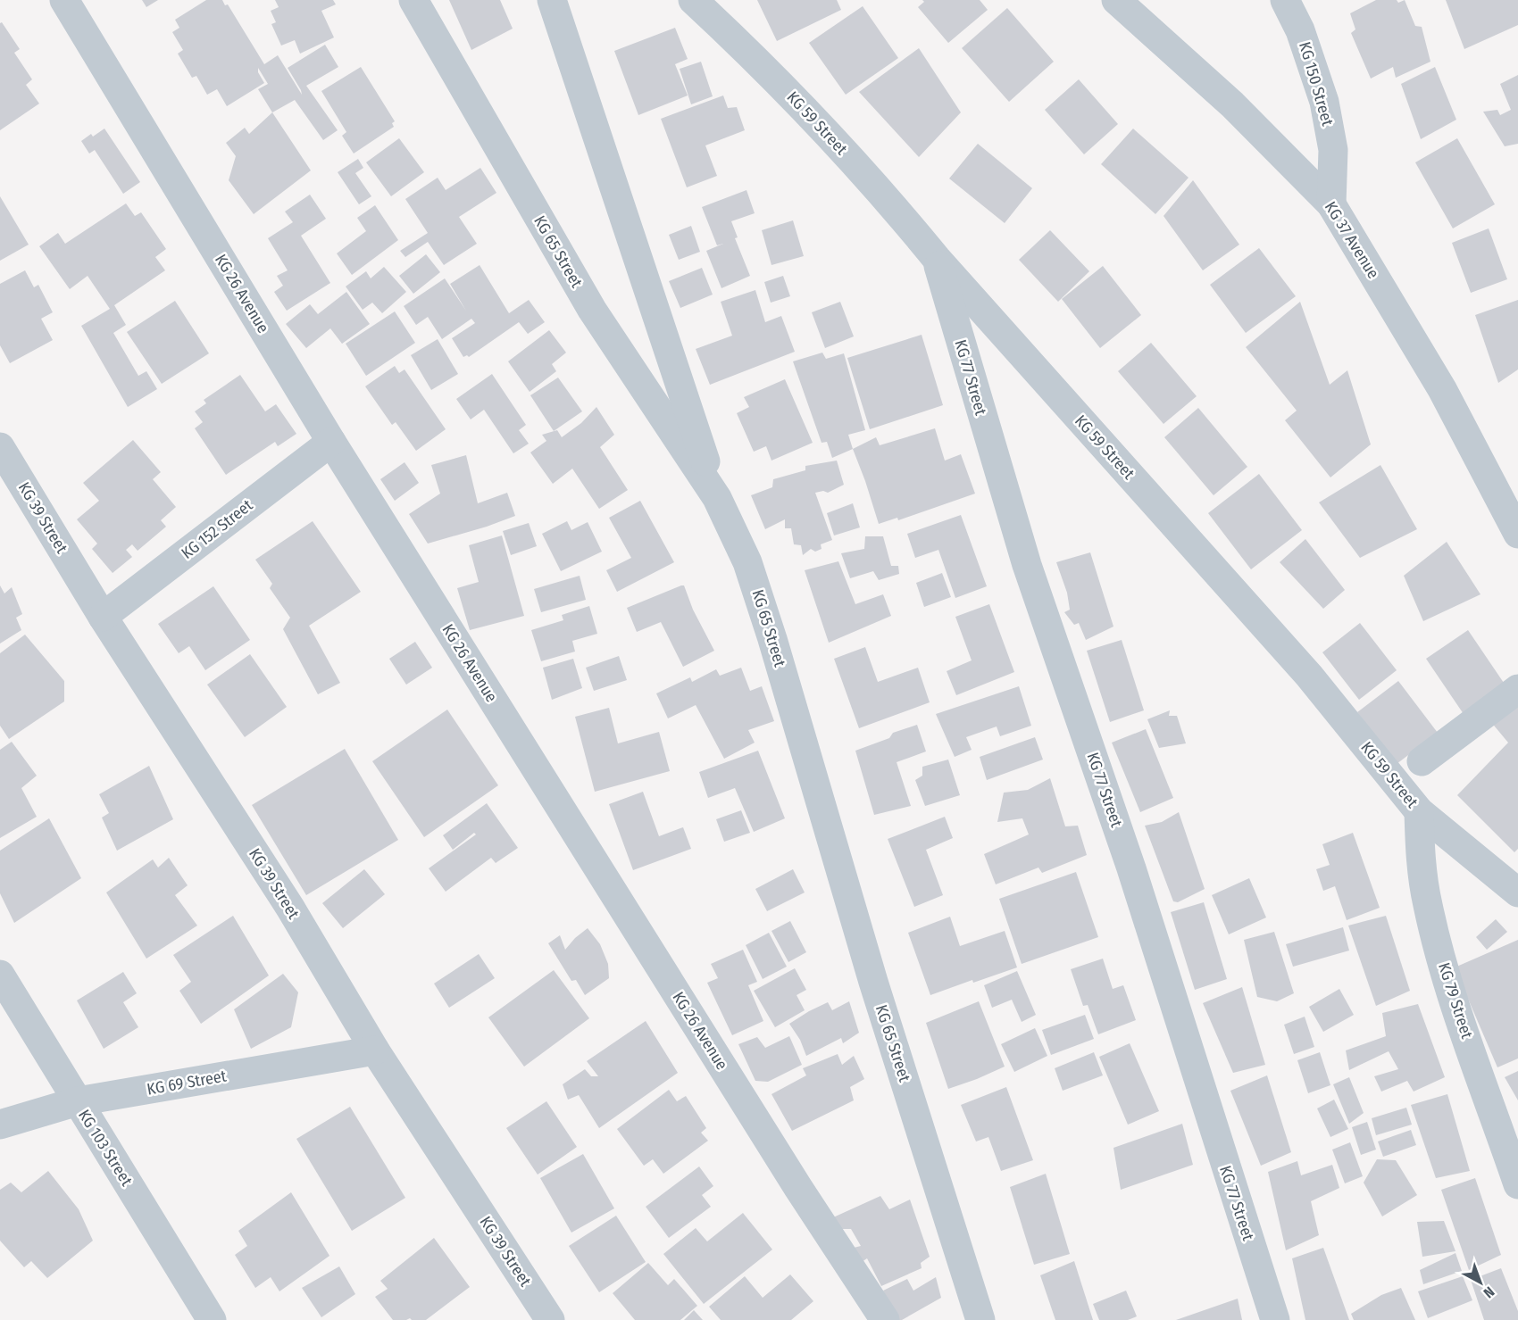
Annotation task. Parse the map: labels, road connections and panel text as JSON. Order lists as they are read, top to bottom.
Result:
{
  "streets": {
    "street": [
      "KG 150 Street",
      "KG 59 Street",
      "KG 37 Avenue",
      "KG 65 Street",
      "KG 26 Avenue",
      "KG 77 Street",
      "KG 39 Street",
      "KG 152 Street",
      "KG 79 Street",
      "KG 69 Street",
      "KG 103 Street"
    ]
  },
  "crossings": [
    ["KG 150 Street", "KG 37 Avenue"],
    ["KG 59 Street", "KG 77 Street"],
    ["KG 59 Street", "KG 79 Street"],
    ["KG 26 Avenue", "KG 152 Street"],
    ["KG 39 Street", "KG 152 Street"],
    ["KG 39 Street", "KG 69 Street"],
    ["KG 69 Street", "KG 103 Street"]
  ],
  "north": "bottom right"
}
